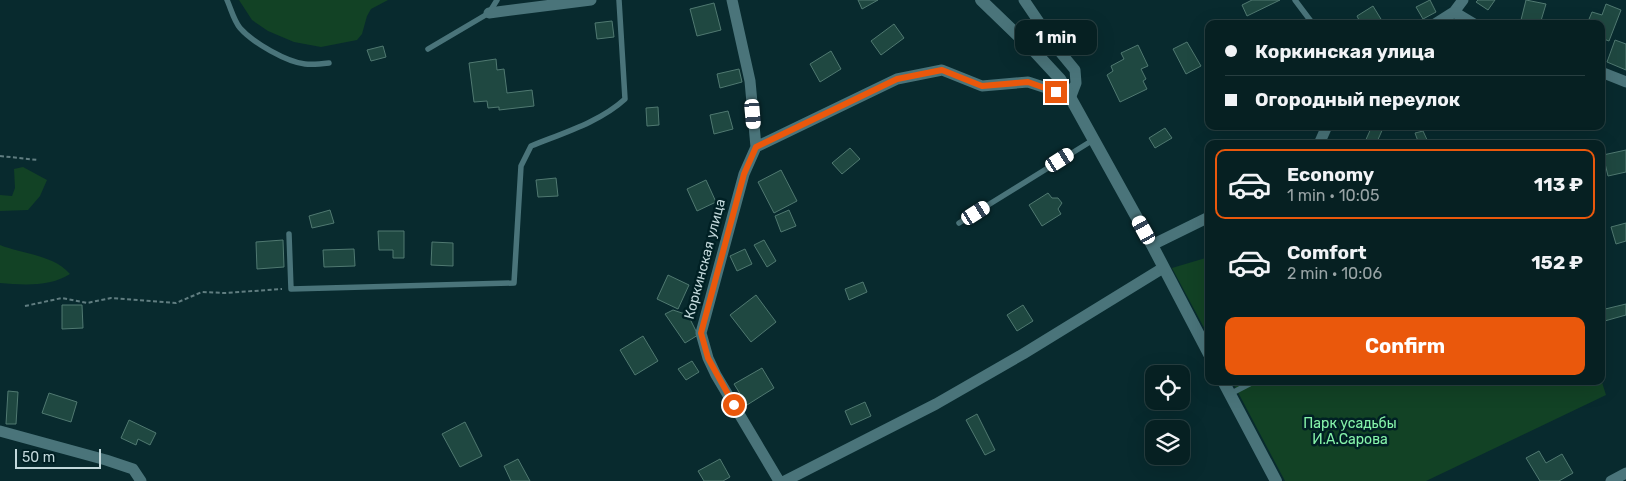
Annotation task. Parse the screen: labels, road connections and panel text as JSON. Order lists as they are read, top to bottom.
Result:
{
  "streets": {
    "street": ["Коркинская улица"]
  },
  "parks": ["Парк усадьбы И.А.Сарова"],
  "scale_bar": "50 m",
  "page": {
    "bubble": "1 min",
    "banner": ["Коркинская улица", "Огородный переулок"],
    "list": [
      {
        "name": "Economy",
        "note": "1 min · 10:05",
        "value": "113 ₽"
      },
      {
        "name": "Comfort",
        "note": "2 min · 10:06",
        "value": "152 ₽"
      }
    ],
    "buttons": "Confirm",
    "scale": "50 m"
  }
}
